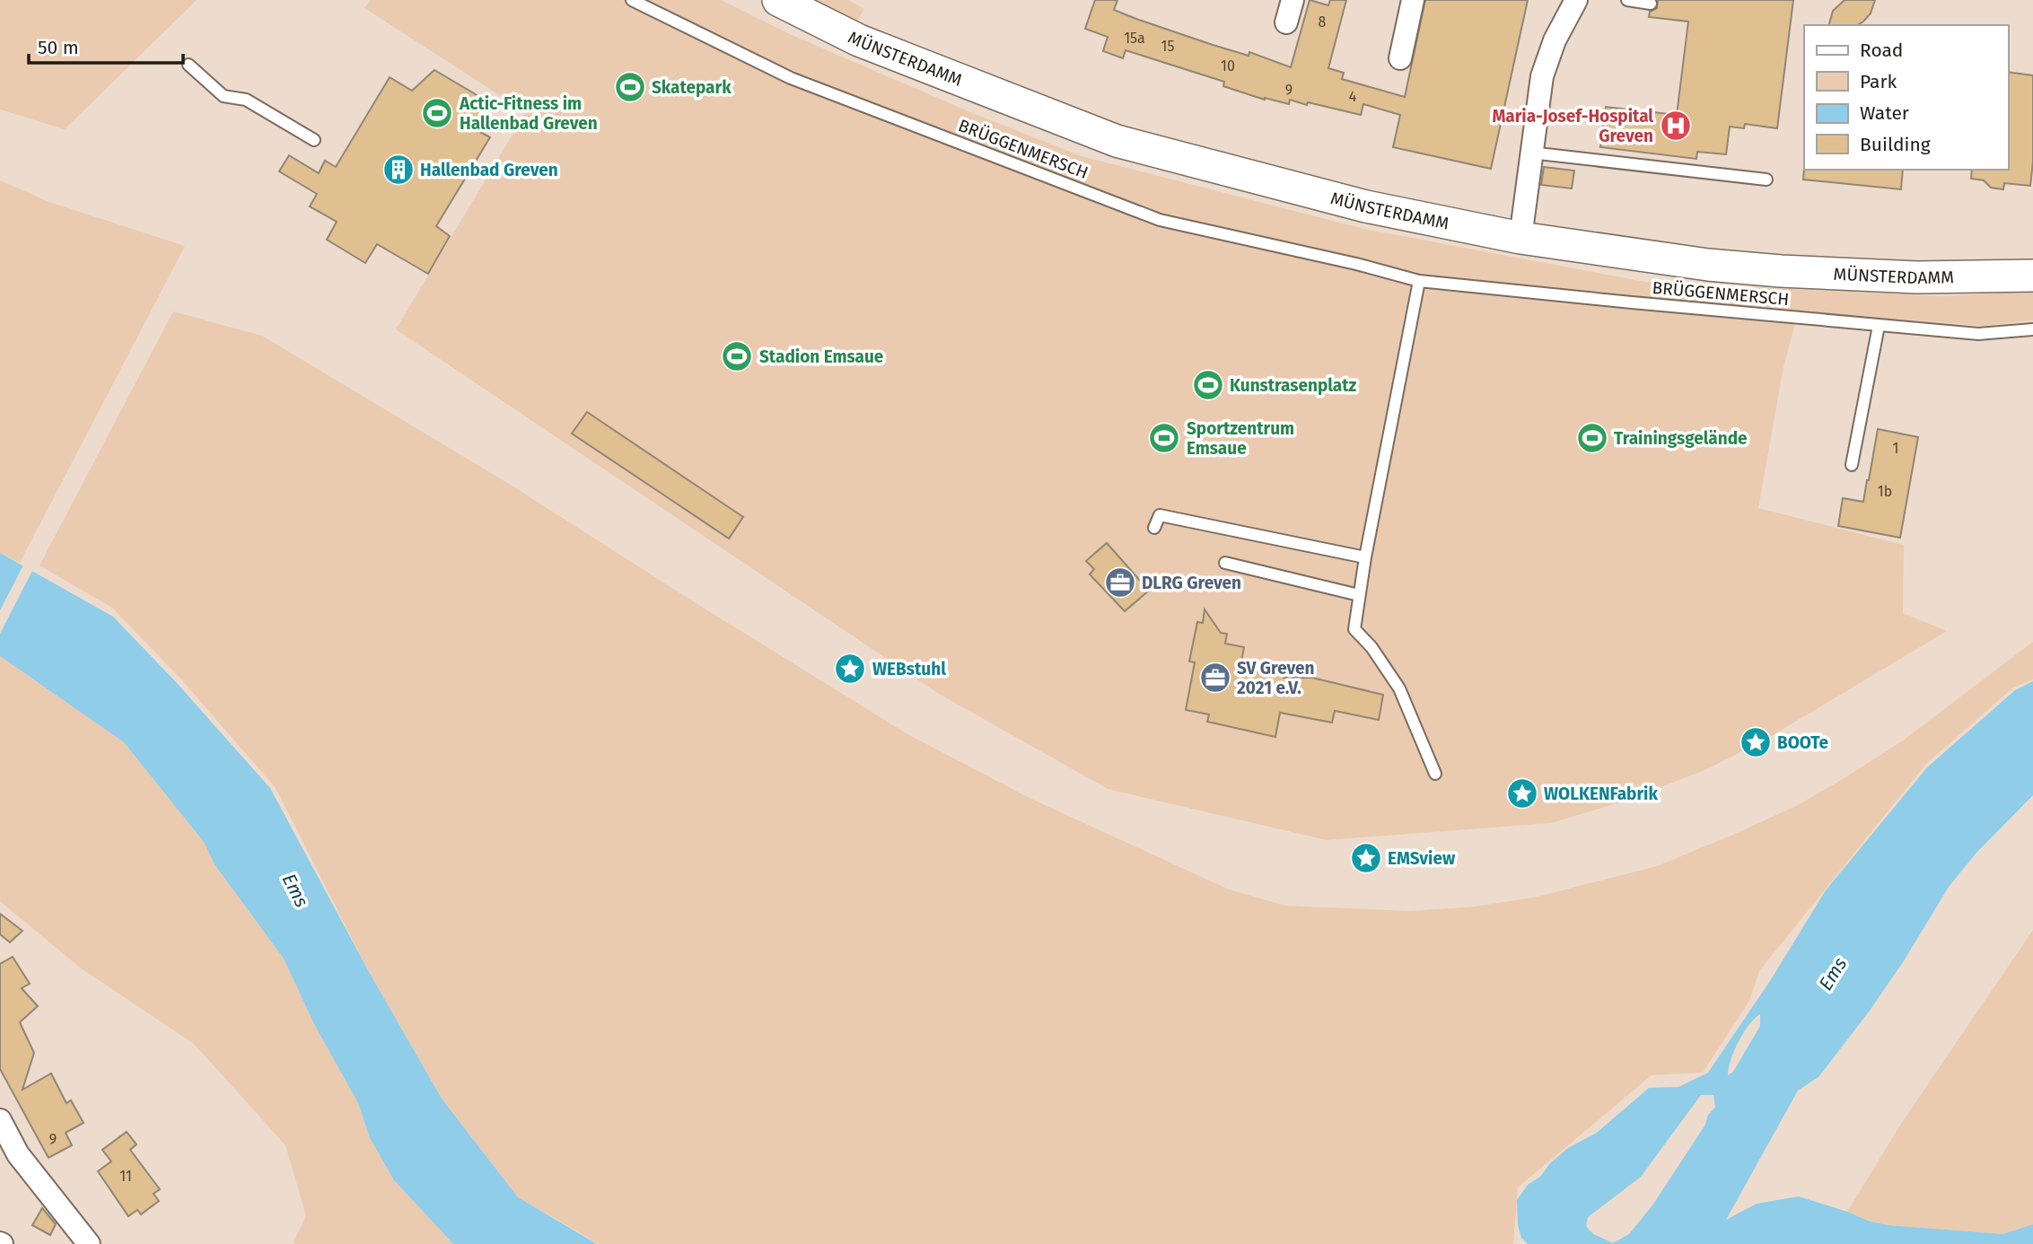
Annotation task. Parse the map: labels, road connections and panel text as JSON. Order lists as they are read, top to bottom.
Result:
{
  "streets": {
    "main road": ["MÜNSTERDAMM"],
    "lane": ["BRÜGGENMERSCH"]
  },
  "water": ["Ems"],
  "places": {
    "sports": [
      "Skatepark",
      "Actic-Fitness im Hallenbad Greven",
      "Stadion Emsaue",
      "Kunstrasenplatz",
      "Sportzentrum Emsaue",
      "Trainingsgelände"
    ],
    "hospital": ["Maria-Josef-Hospital Greven"],
    "building": ["Hallenbad Greven"],
    "office": ["DLRG Greven", "SV Greven 2021 e.V."],
    "place": [
      "WEBstuhl",
      "BOOTe",
      "WOLKENFabrik",
      "EMSview"
    ]
  },
  "house_numbers": [
    "8",
    "15a",
    "15",
    "10",
    "9",
    "4",
    "1",
    "1b",
    "9",
    "11"
  ],
  "legend": [
    "Road",
    "Park",
    "Water",
    "Building"
  ],
  "scale_bar": "50 m"
}
